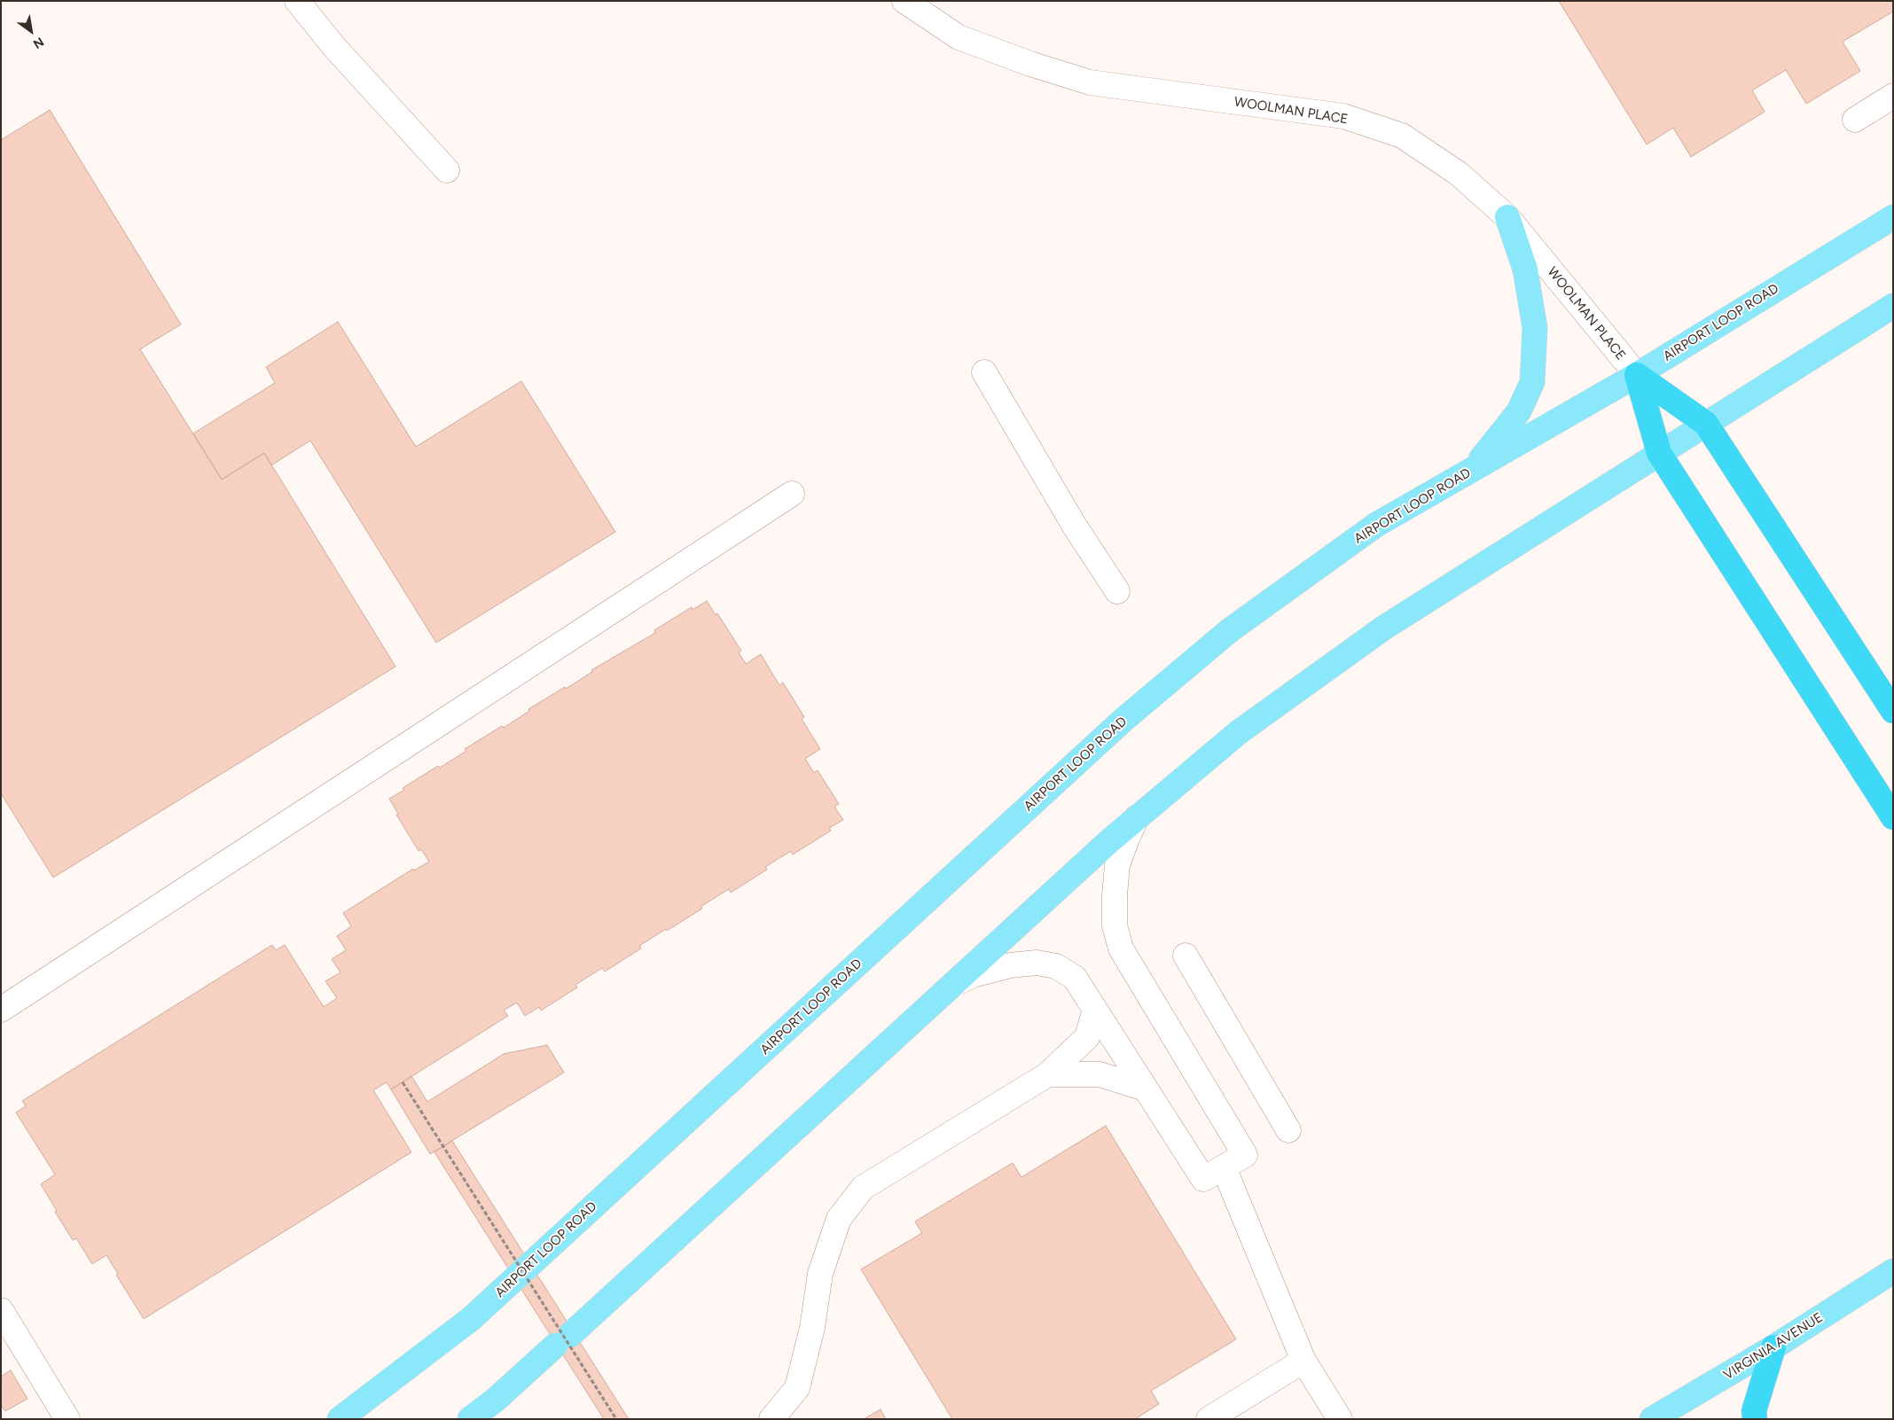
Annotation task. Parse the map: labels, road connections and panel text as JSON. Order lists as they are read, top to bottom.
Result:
{
  "streets": {
    "main road": ["AIRPORT LOOP ROAD", "VIRGINIA AVENUE"],
    "street": ["WOOLMAN PLACE"]
  },
  "crossings": [
    ["WOOLMAN PLACE", "AIRPORT LOOP ROAD"]
  ],
  "north": "bottom right"
}
